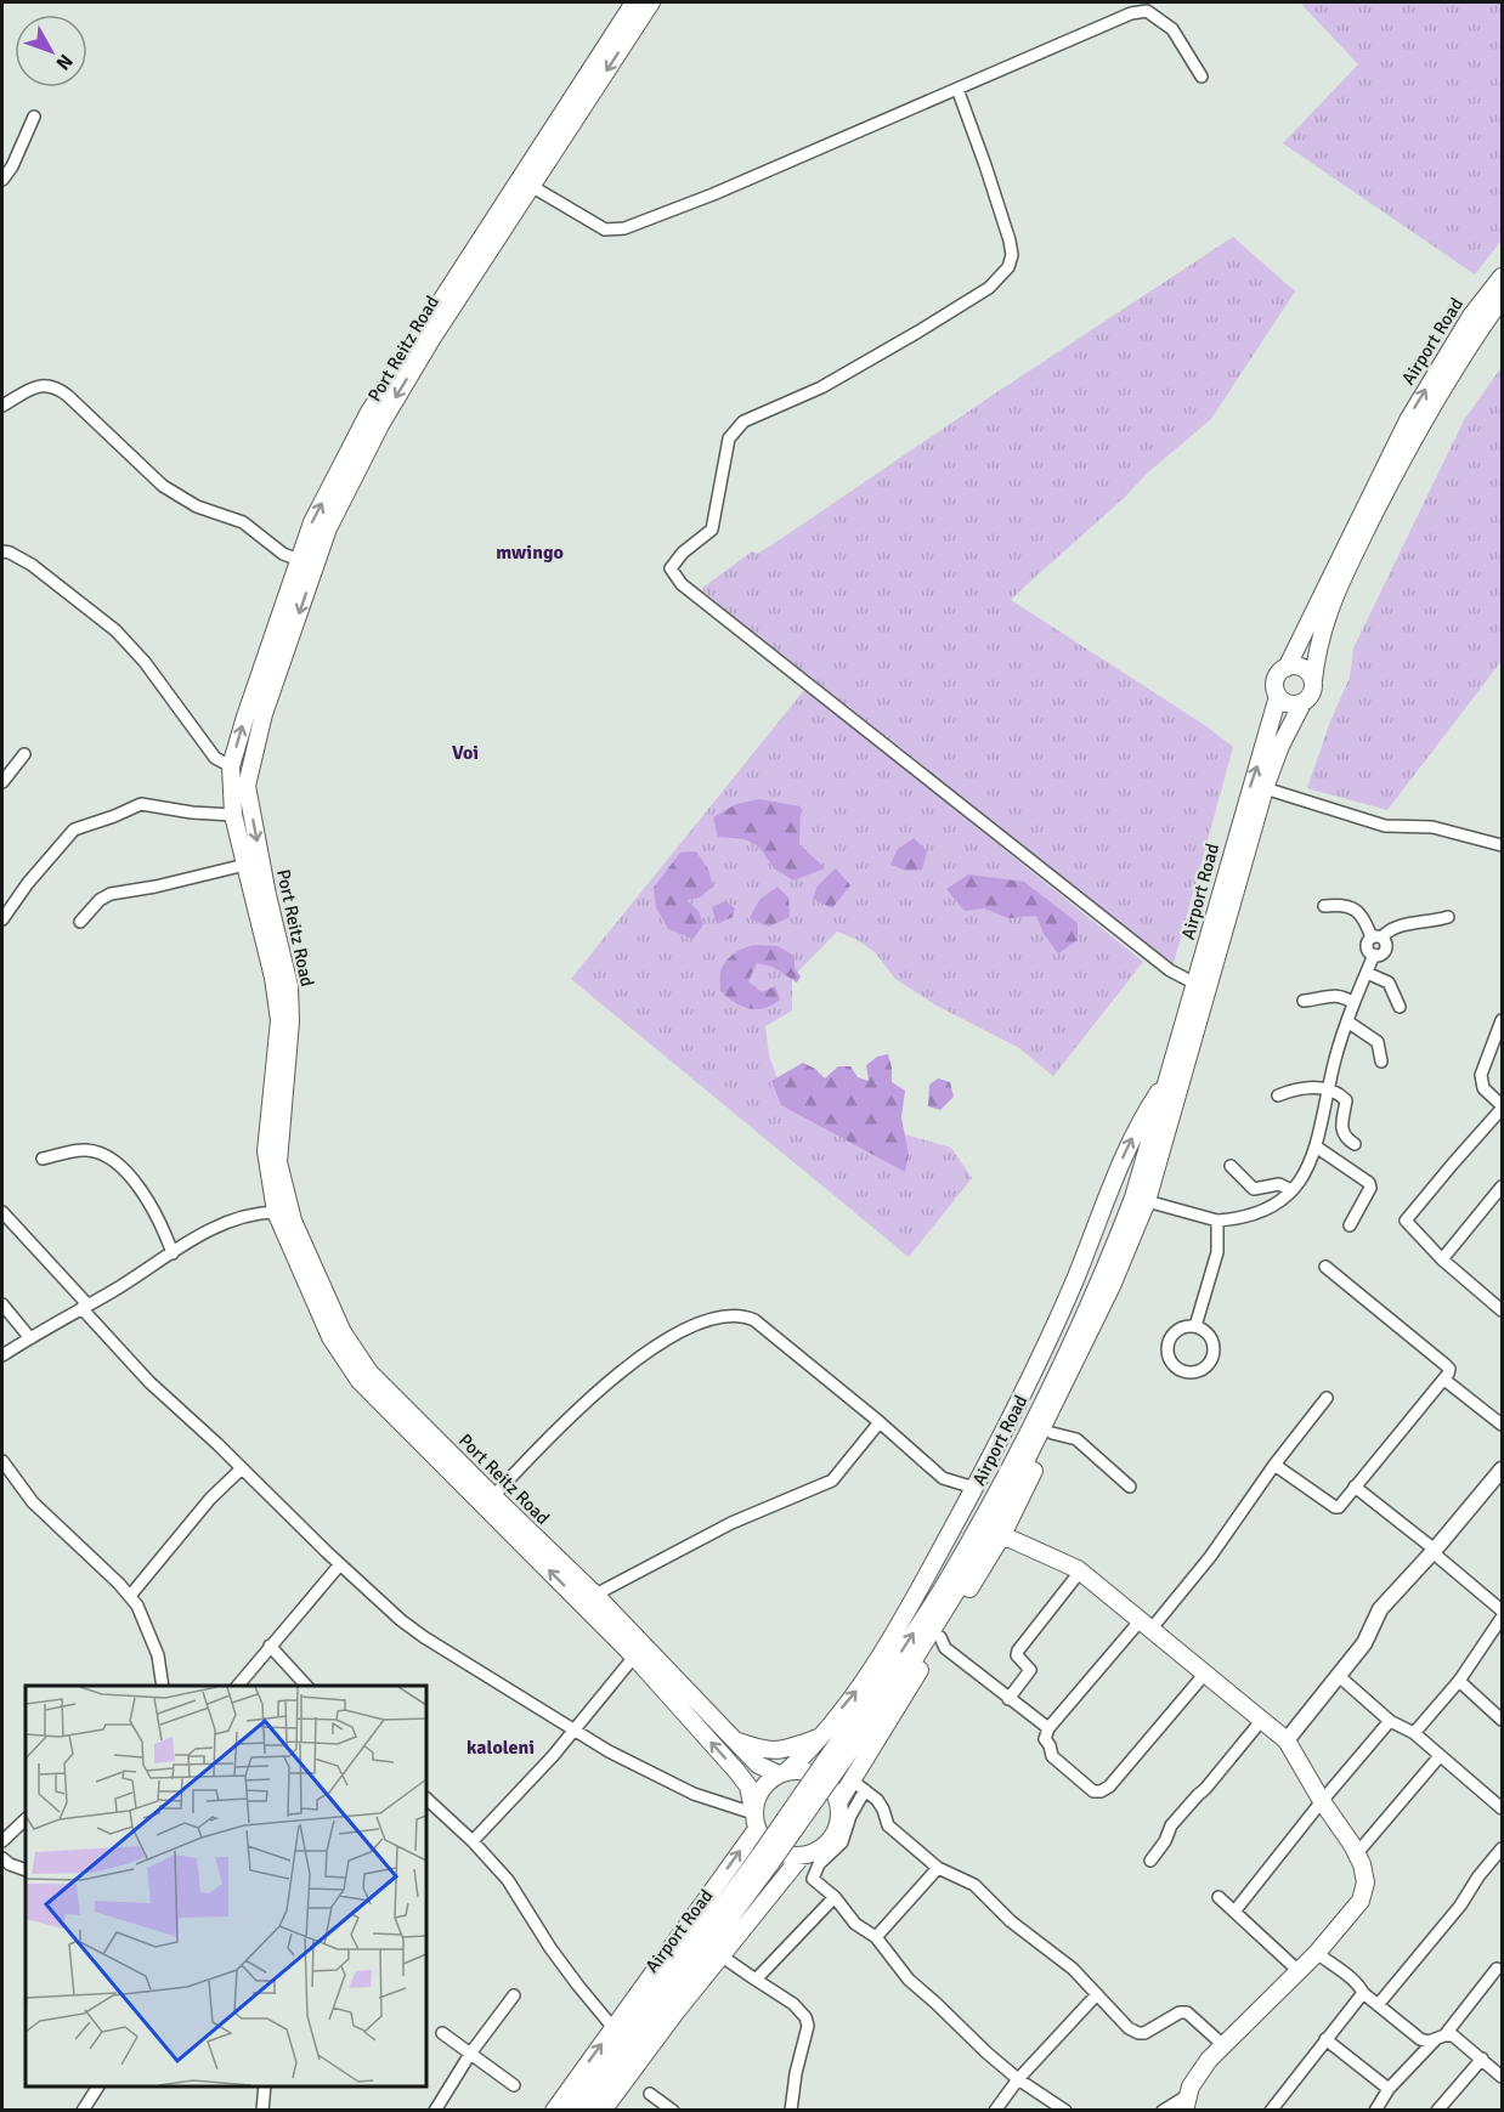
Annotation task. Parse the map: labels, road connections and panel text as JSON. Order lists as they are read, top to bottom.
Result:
{
  "streets": {
    "main road": ["Airport Road", "Port Reitz Road"]
  },
  "districts": ["mwingo", "Voi", "kaloleni"],
  "north": "bottom right"
}
